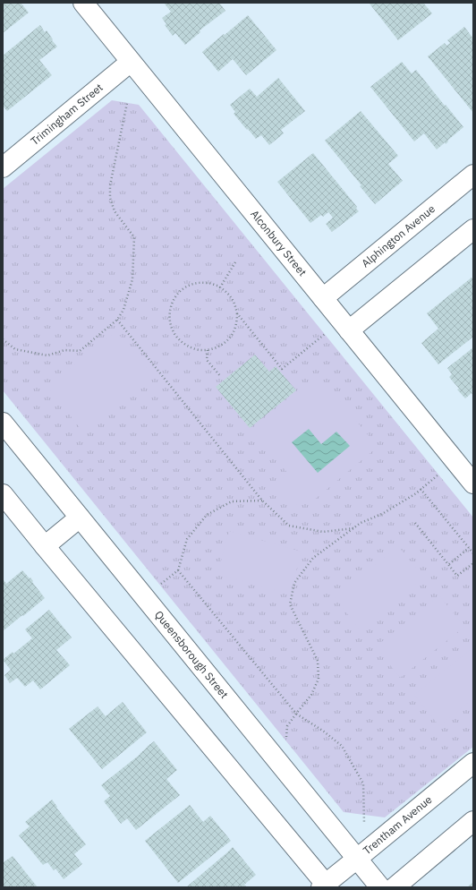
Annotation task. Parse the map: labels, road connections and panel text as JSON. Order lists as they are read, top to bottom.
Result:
{
  "streets": {
    "street": [
      "Trimingham Street",
      "Alphington Avenue",
      "Alconbury Street",
      "Queensborough Street",
      "Trentham Avenue"
    ]
  },
  "crossings": [
    ["Trimingham Street", "Alconbury Street"],
    ["Alphington Avenue", "Alconbury Street"],
    ["Queensborough Street", "Trentham Avenue"]
  ]
}
